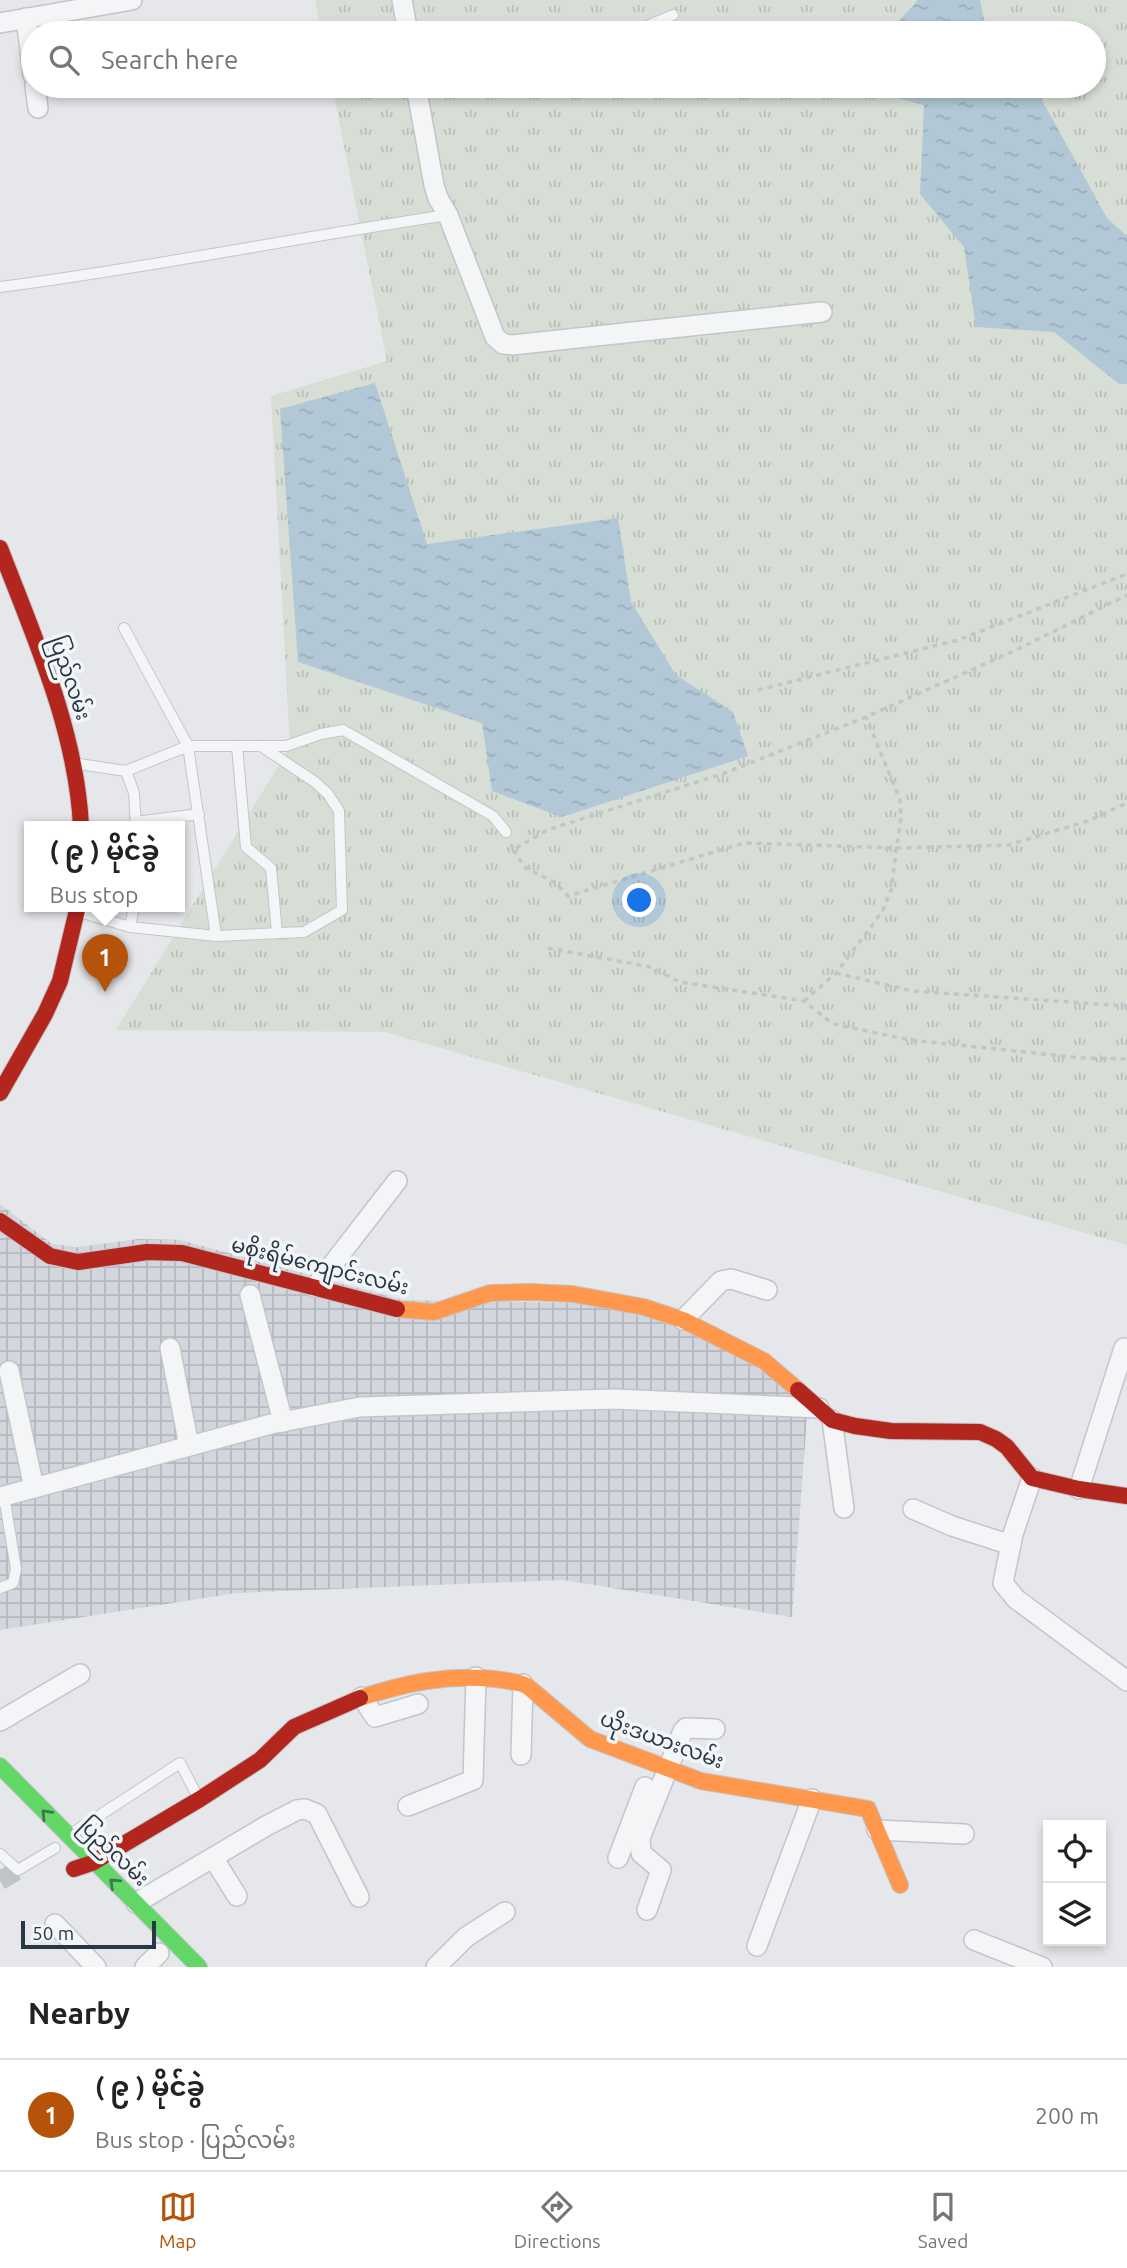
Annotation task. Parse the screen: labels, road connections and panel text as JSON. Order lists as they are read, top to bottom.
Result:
{
  "streets": {
    "main road": ["ပြည်လမ်း", "မစိုးရိမ်ကျောင်းလမ်း", "ယိုးဒယားလမ်း"]
  },
  "scale_bar": "50 m",
  "page": {
    "search": "Search here",
    "popup": ["( ၉ ) မိုင်ခွဲ", "Bus stop"],
    "pins": "1",
    "scale": "50 m",
    "heading": "Nearby",
    "list": [
      {
        "mark": "1",
        "name": "( ၉ ) မိုင်ခွဲ",
        "note": "Bus stop · ပြည်လမ်း",
        "value": "200 m"
      }
    ],
    "nav": ["Map", "Directions", "Saved"]
  }
}
